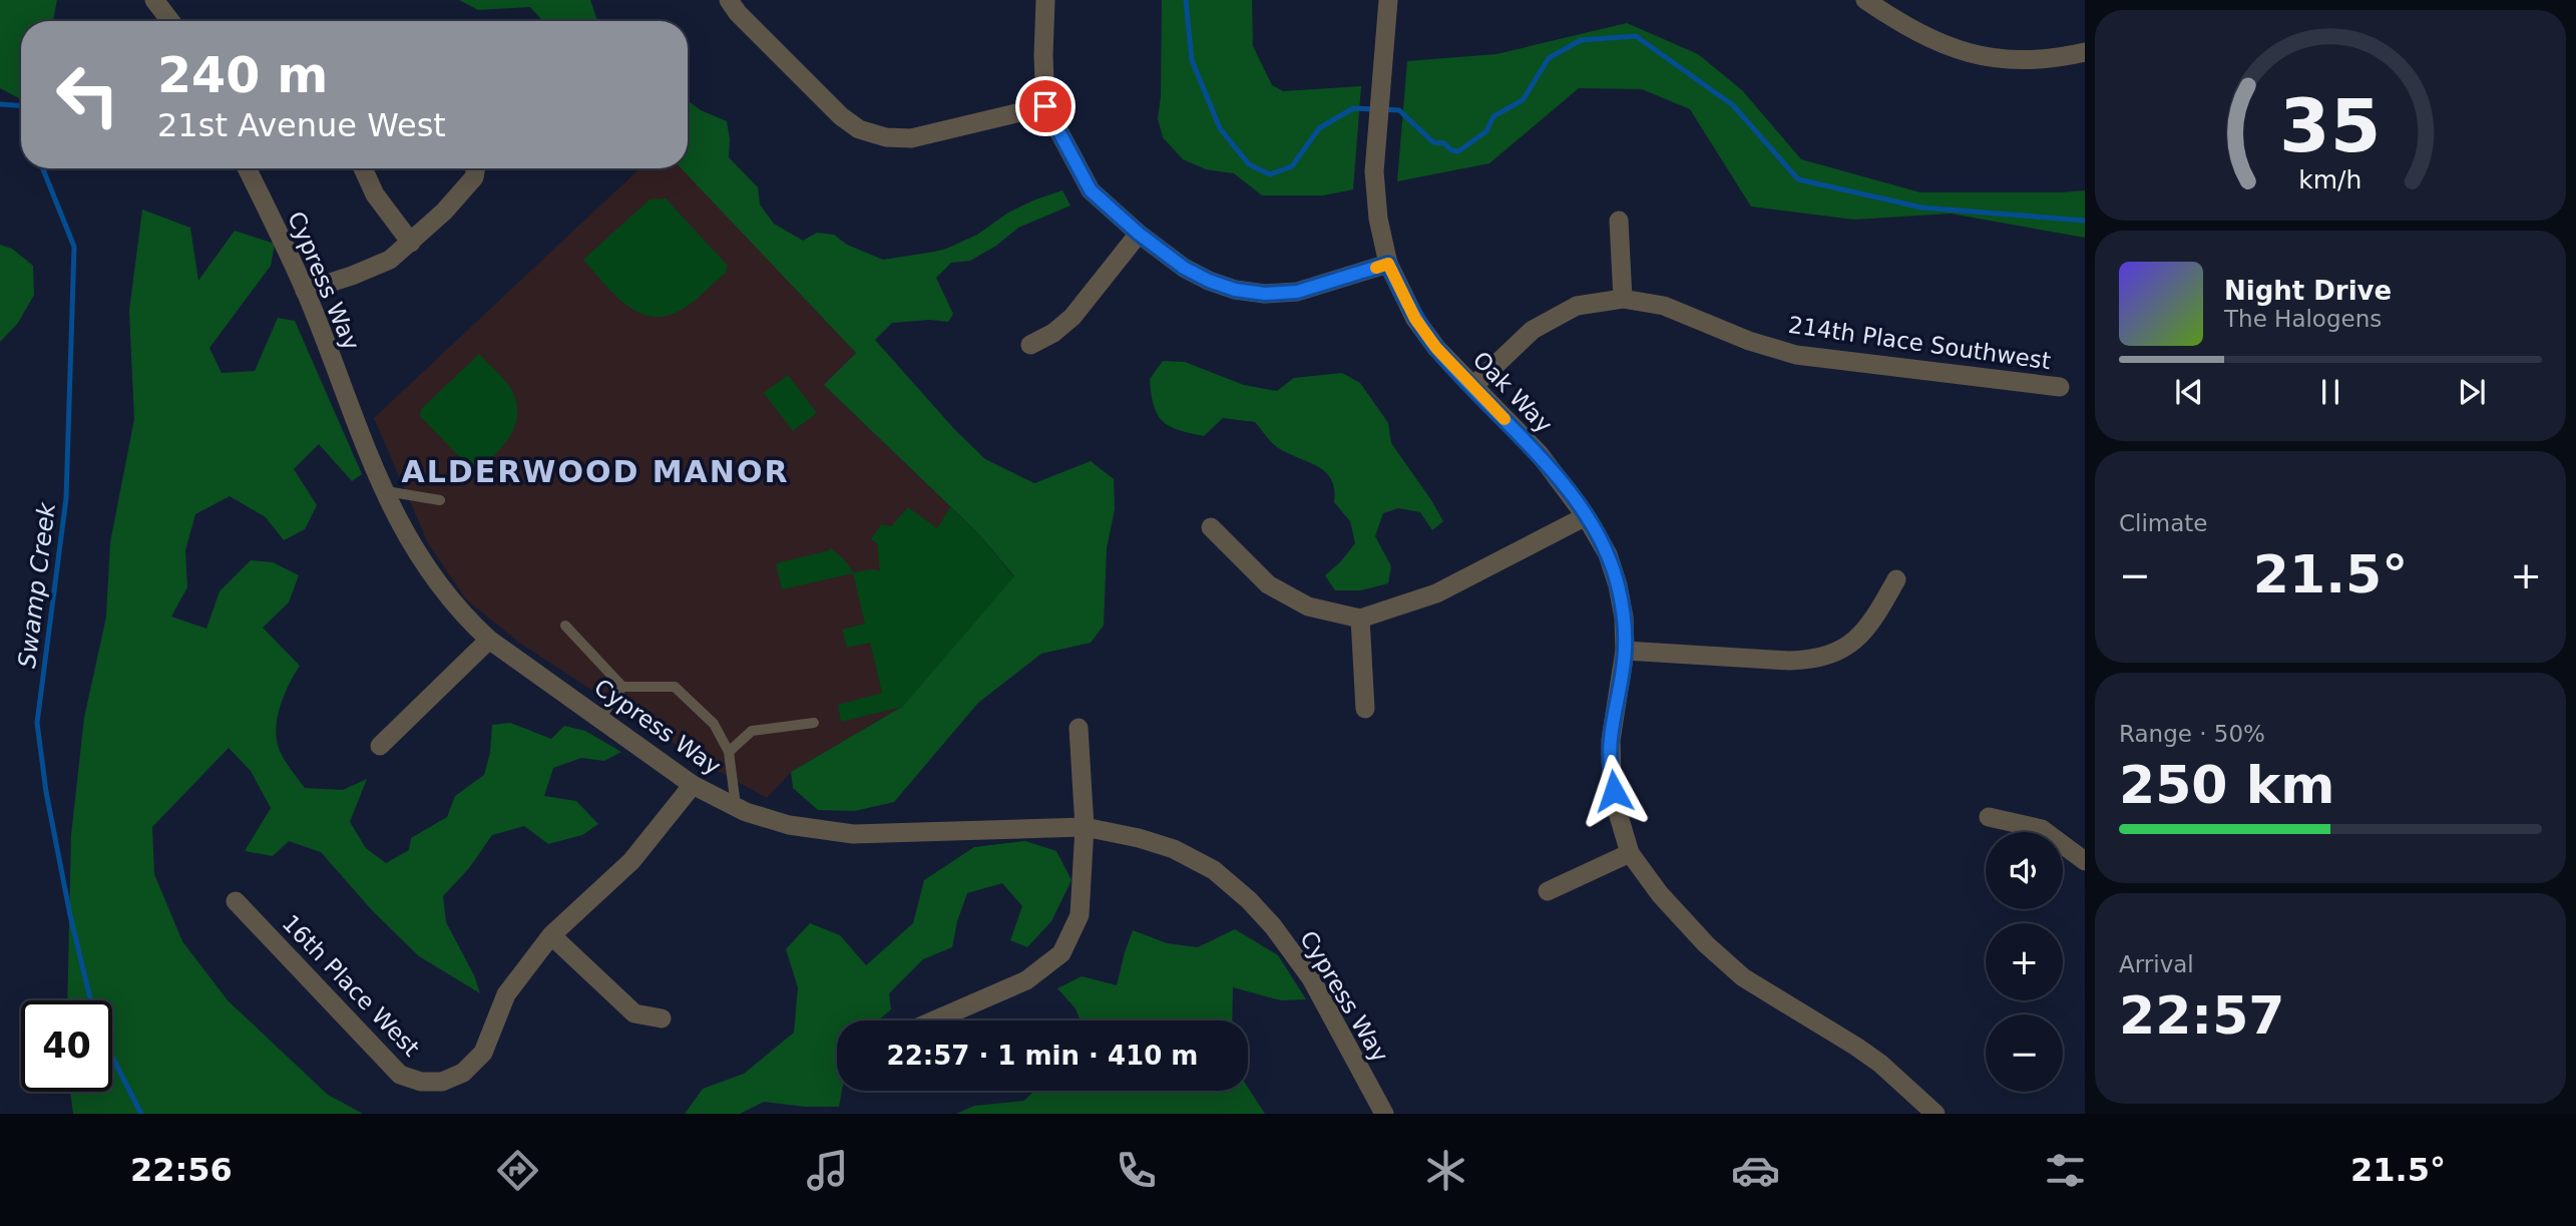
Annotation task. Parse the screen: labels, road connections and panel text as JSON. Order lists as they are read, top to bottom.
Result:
{
  "streets": {
    "street": [
      "Cypress Way",
      "214th Place Southwest",
      "Oak Way",
      "16th Place West"
    ]
  },
  "crossings": [
    ["214th Place Southwest", "Oak Way"]
  ],
  "districts": ["ALDERWOOD MANOR"],
  "water": ["Swamp Creek"],
  "page": {
    "turn": ["240 m", "21st Avenue West"],
    "song": ["Night Drive", "The Halogens"],
    "tile": [
      "Climate",
      ["Range · 50%", "250 km"],
      ["Arrival", "22:57"]
    ],
    "heat": ["−", "21.5°", "+"],
    "map_buttons": ["+", "−"],
    "limit": "40",
    "trip": "22:57 · 1 min · 410 m",
    "tabs": ["22:56", "21.5°"],
    "gauge": ["35", "km/h"]
  }
}
